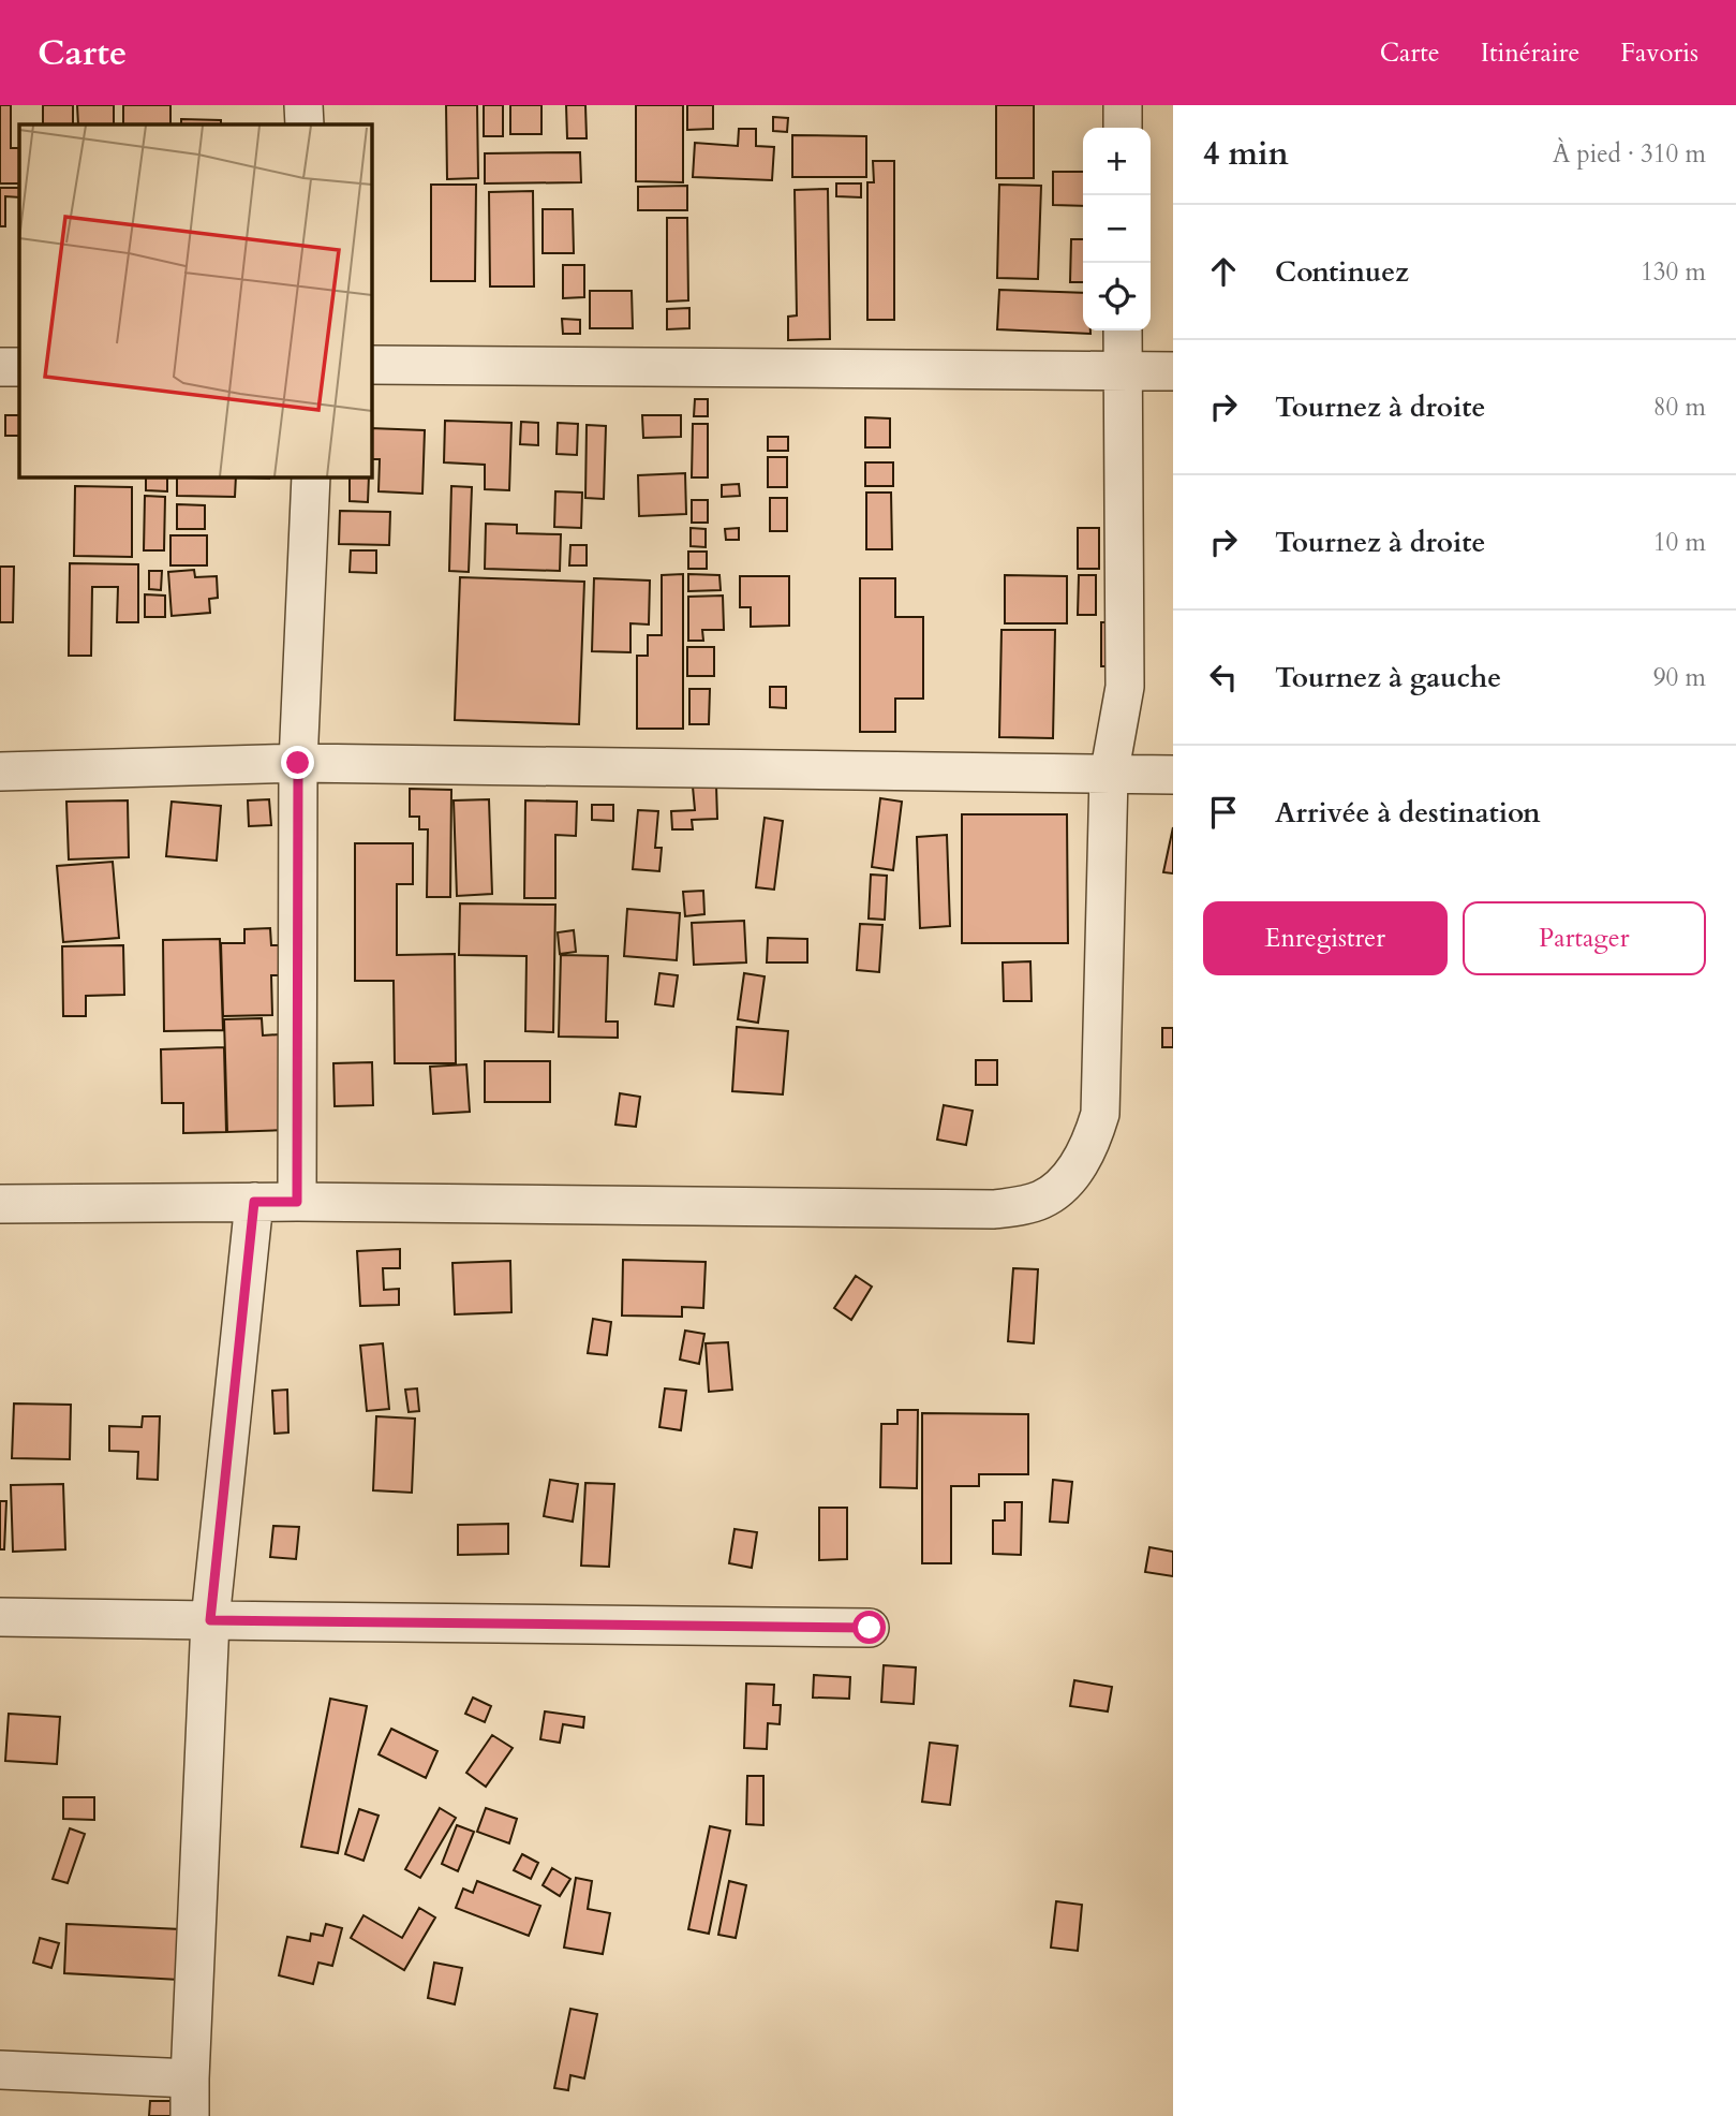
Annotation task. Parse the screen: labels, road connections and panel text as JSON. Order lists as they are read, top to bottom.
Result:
{
  "page": {
    "header": "Carte",
    "nav": ["Carte", "Itinéraire", "Favoris"],
    "heading": ["4 min", "À pied · 310 m"],
    "map_buttons": ["+", "−"],
    "list": [
      ["Continuez", "130 m"],
      ["Tournez à droite", "80 m"],
      ["Tournez à droite", "10 m"],
      ["Tournez à gauche", "90 m"],
      "Arrivée à destination"
    ],
    "buttons": ["Enregistrer", "Partager"]
  }
}
